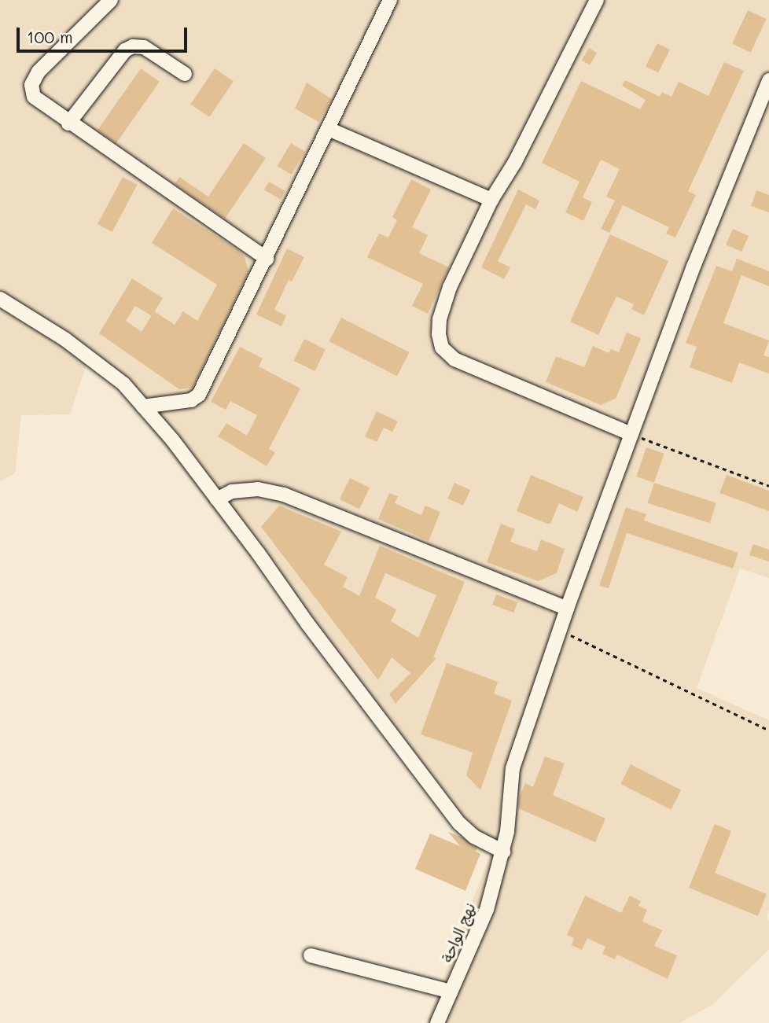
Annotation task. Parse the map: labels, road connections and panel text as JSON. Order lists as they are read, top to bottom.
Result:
{
  "streets": {
    "street": ["نهج الواحة"]
  },
  "scale_bar": "100 m"
}
